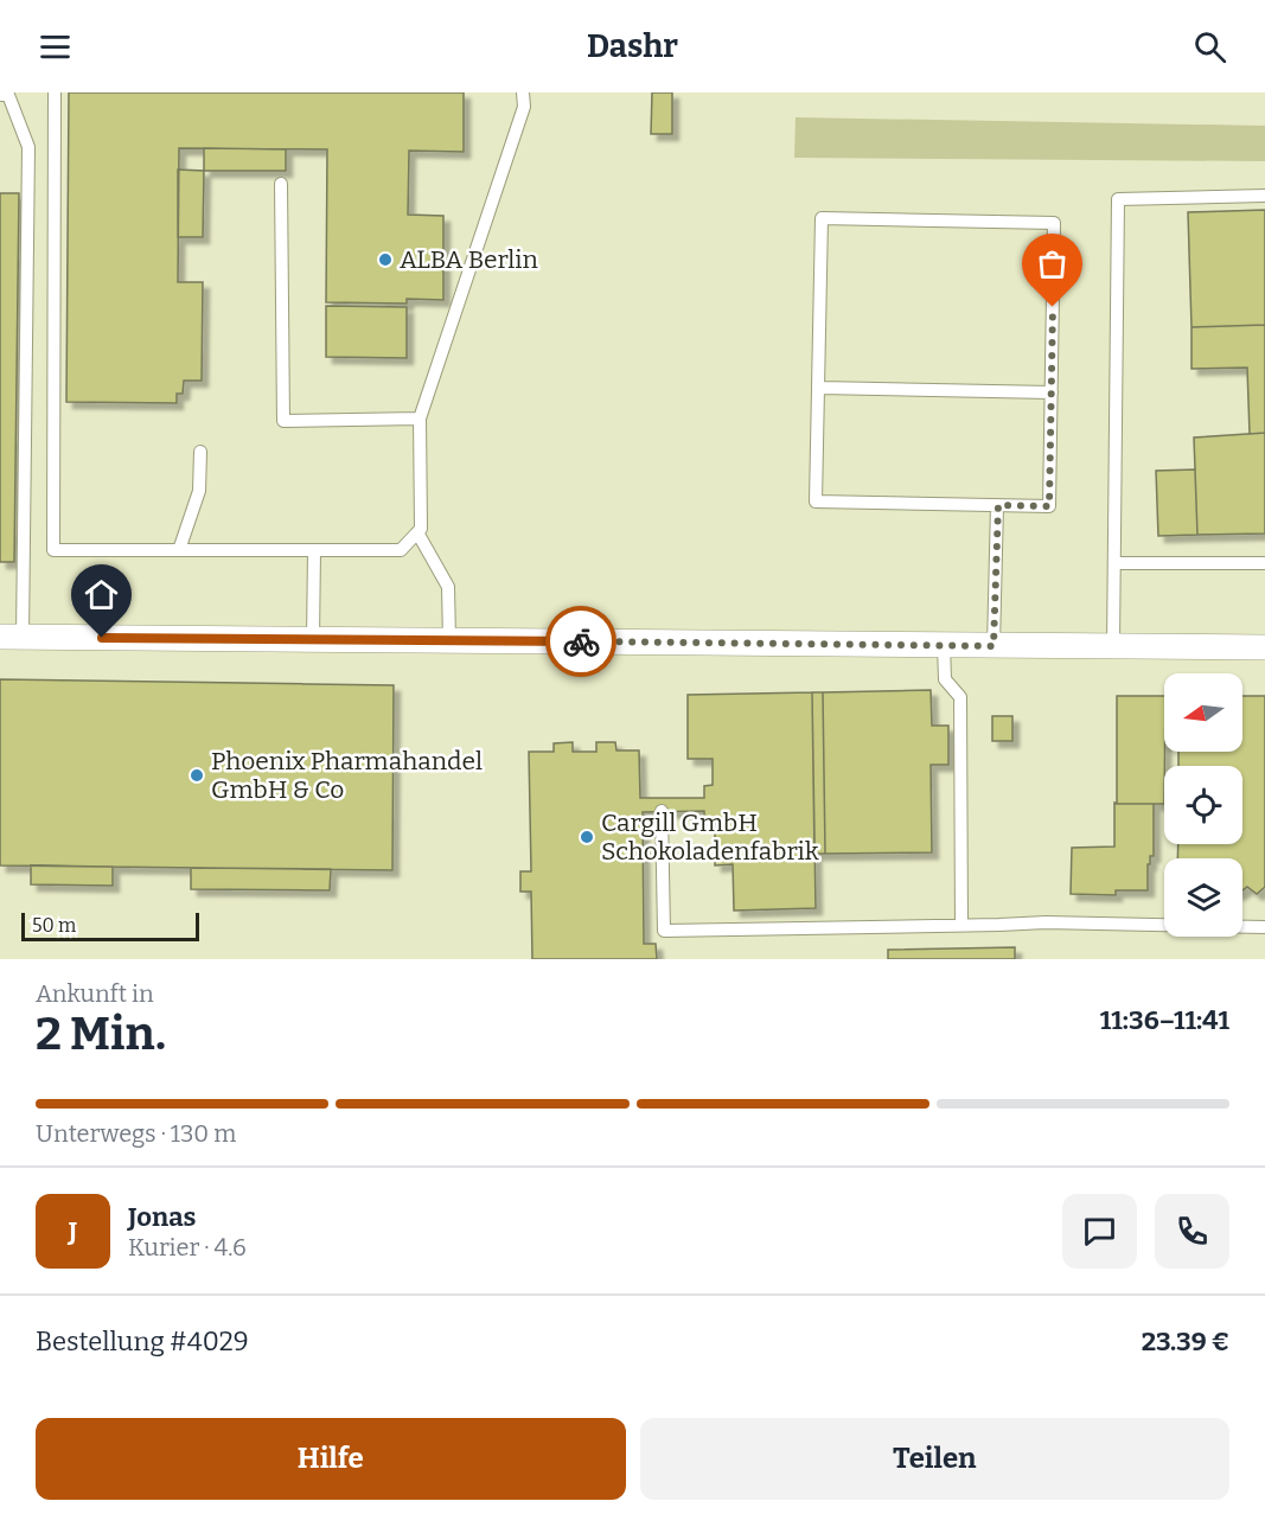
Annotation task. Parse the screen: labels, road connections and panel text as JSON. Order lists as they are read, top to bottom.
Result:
{
  "places": ["ALBA Berlin", "Phoenix Pharmahandel GmbH & Co", "Cargill GmbH Schokoladenfabrik"],
  "scale_bar": "50 m",
  "north": "left",
  "page": {
    "header": "Dashr",
    "scale": "50 m",
    "heading": ["2 Min.", "Ankunft in", "11:36–11:41"],
    "panel": [
      "Jonas",
      "Kurier · 4.6",
      "Bestellung #4029",
      "23.39 €"
    ],
    "bar": "Unterwegs · 130 m",
    "round": "J",
    "buttons": ["Hilfe", "Teilen"]
  }
}
